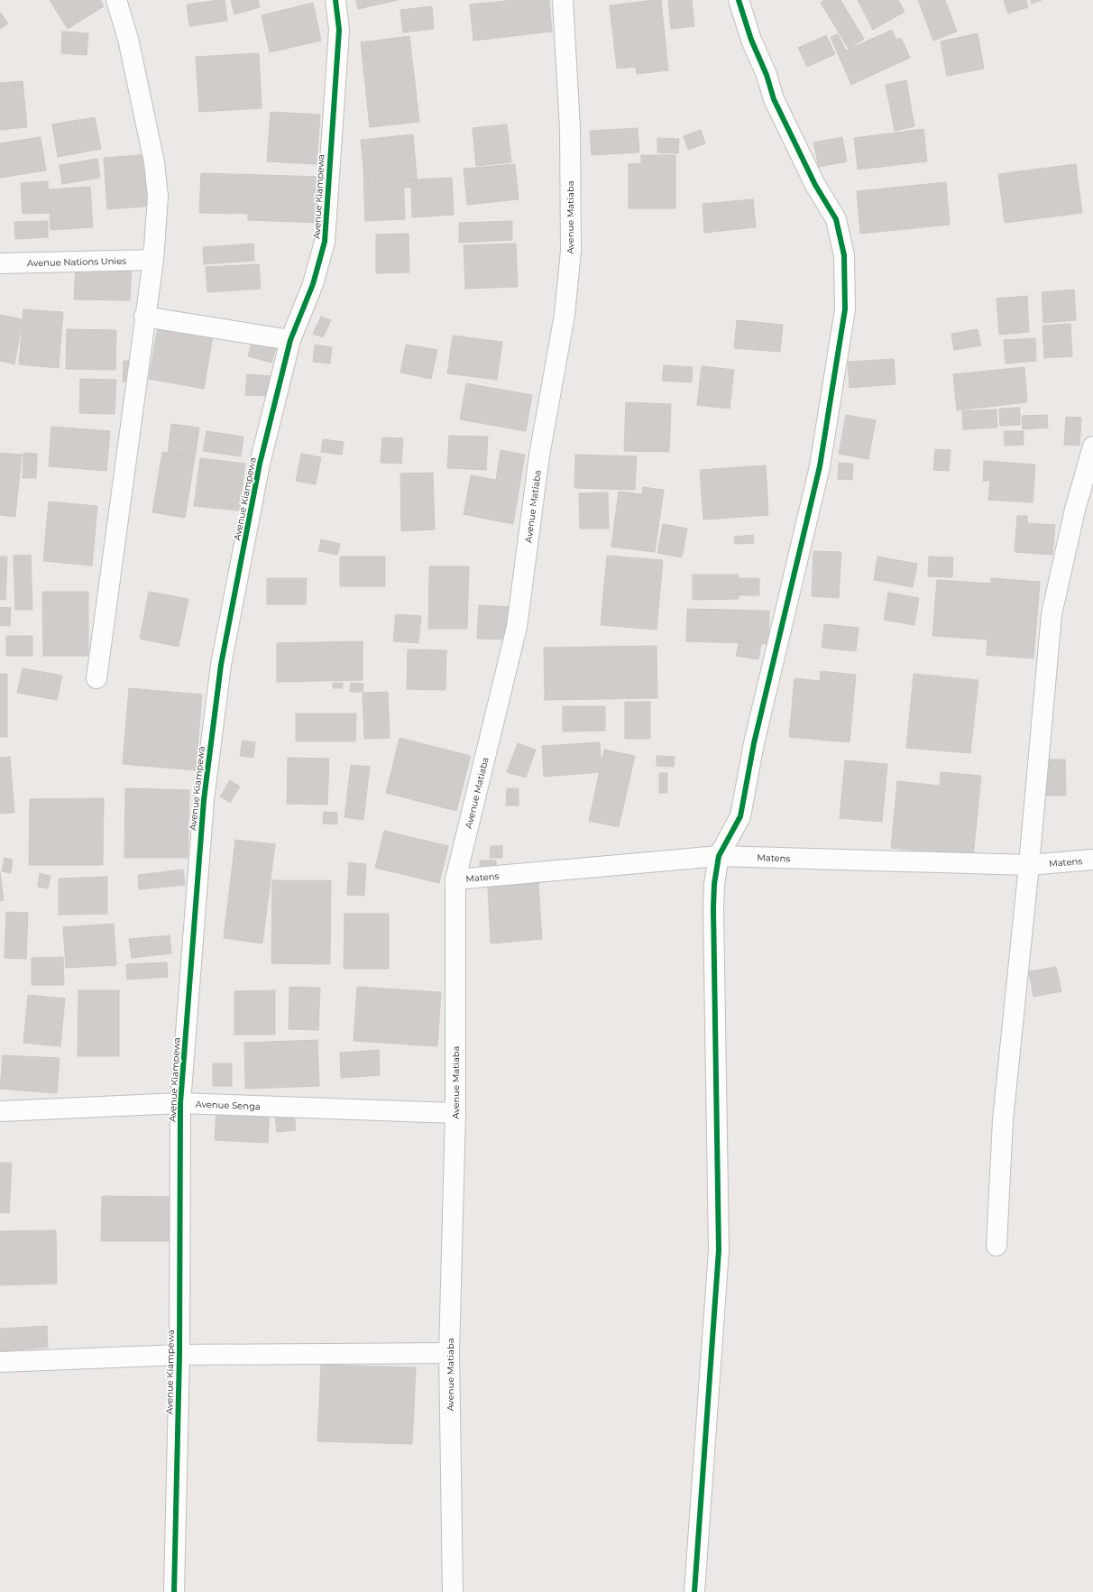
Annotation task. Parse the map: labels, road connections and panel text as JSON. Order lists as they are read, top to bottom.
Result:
{
  "streets": {
    "street": [
      "Avenue Kiampewa",
      "Avenue Matiaba",
      "Avenue Nations Unies",
      "Matens",
      "Avenue Senga"
    ]
  },
  "crossings": [
    ["Avenue Kiampewa", "Avenue Senga"],
    ["Avenue Matiaba", "Matens"],
    ["Avenue Matiaba", "Avenue Senga"]
  ]
}
